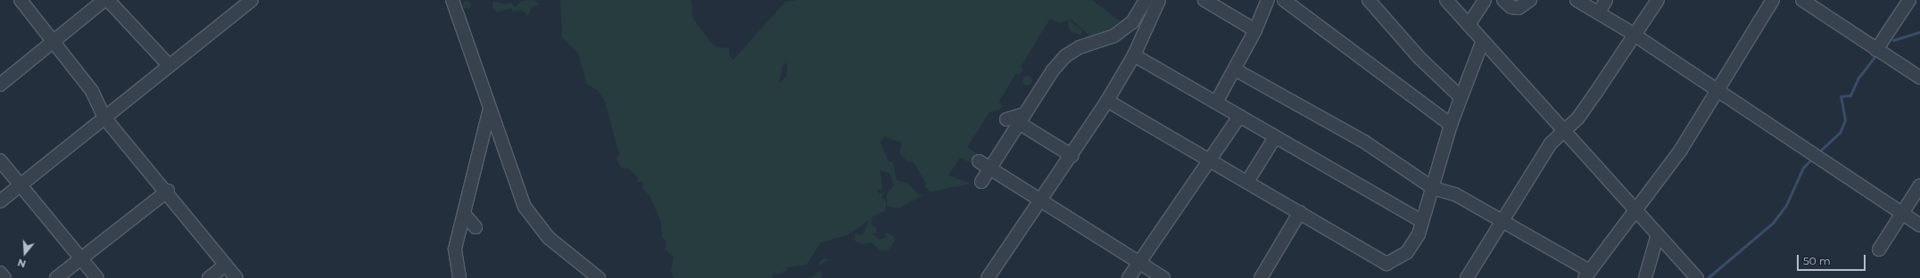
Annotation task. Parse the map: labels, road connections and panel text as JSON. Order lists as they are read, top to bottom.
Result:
{
  "scale_bar": "50 m",
  "north": "bottom"
}
